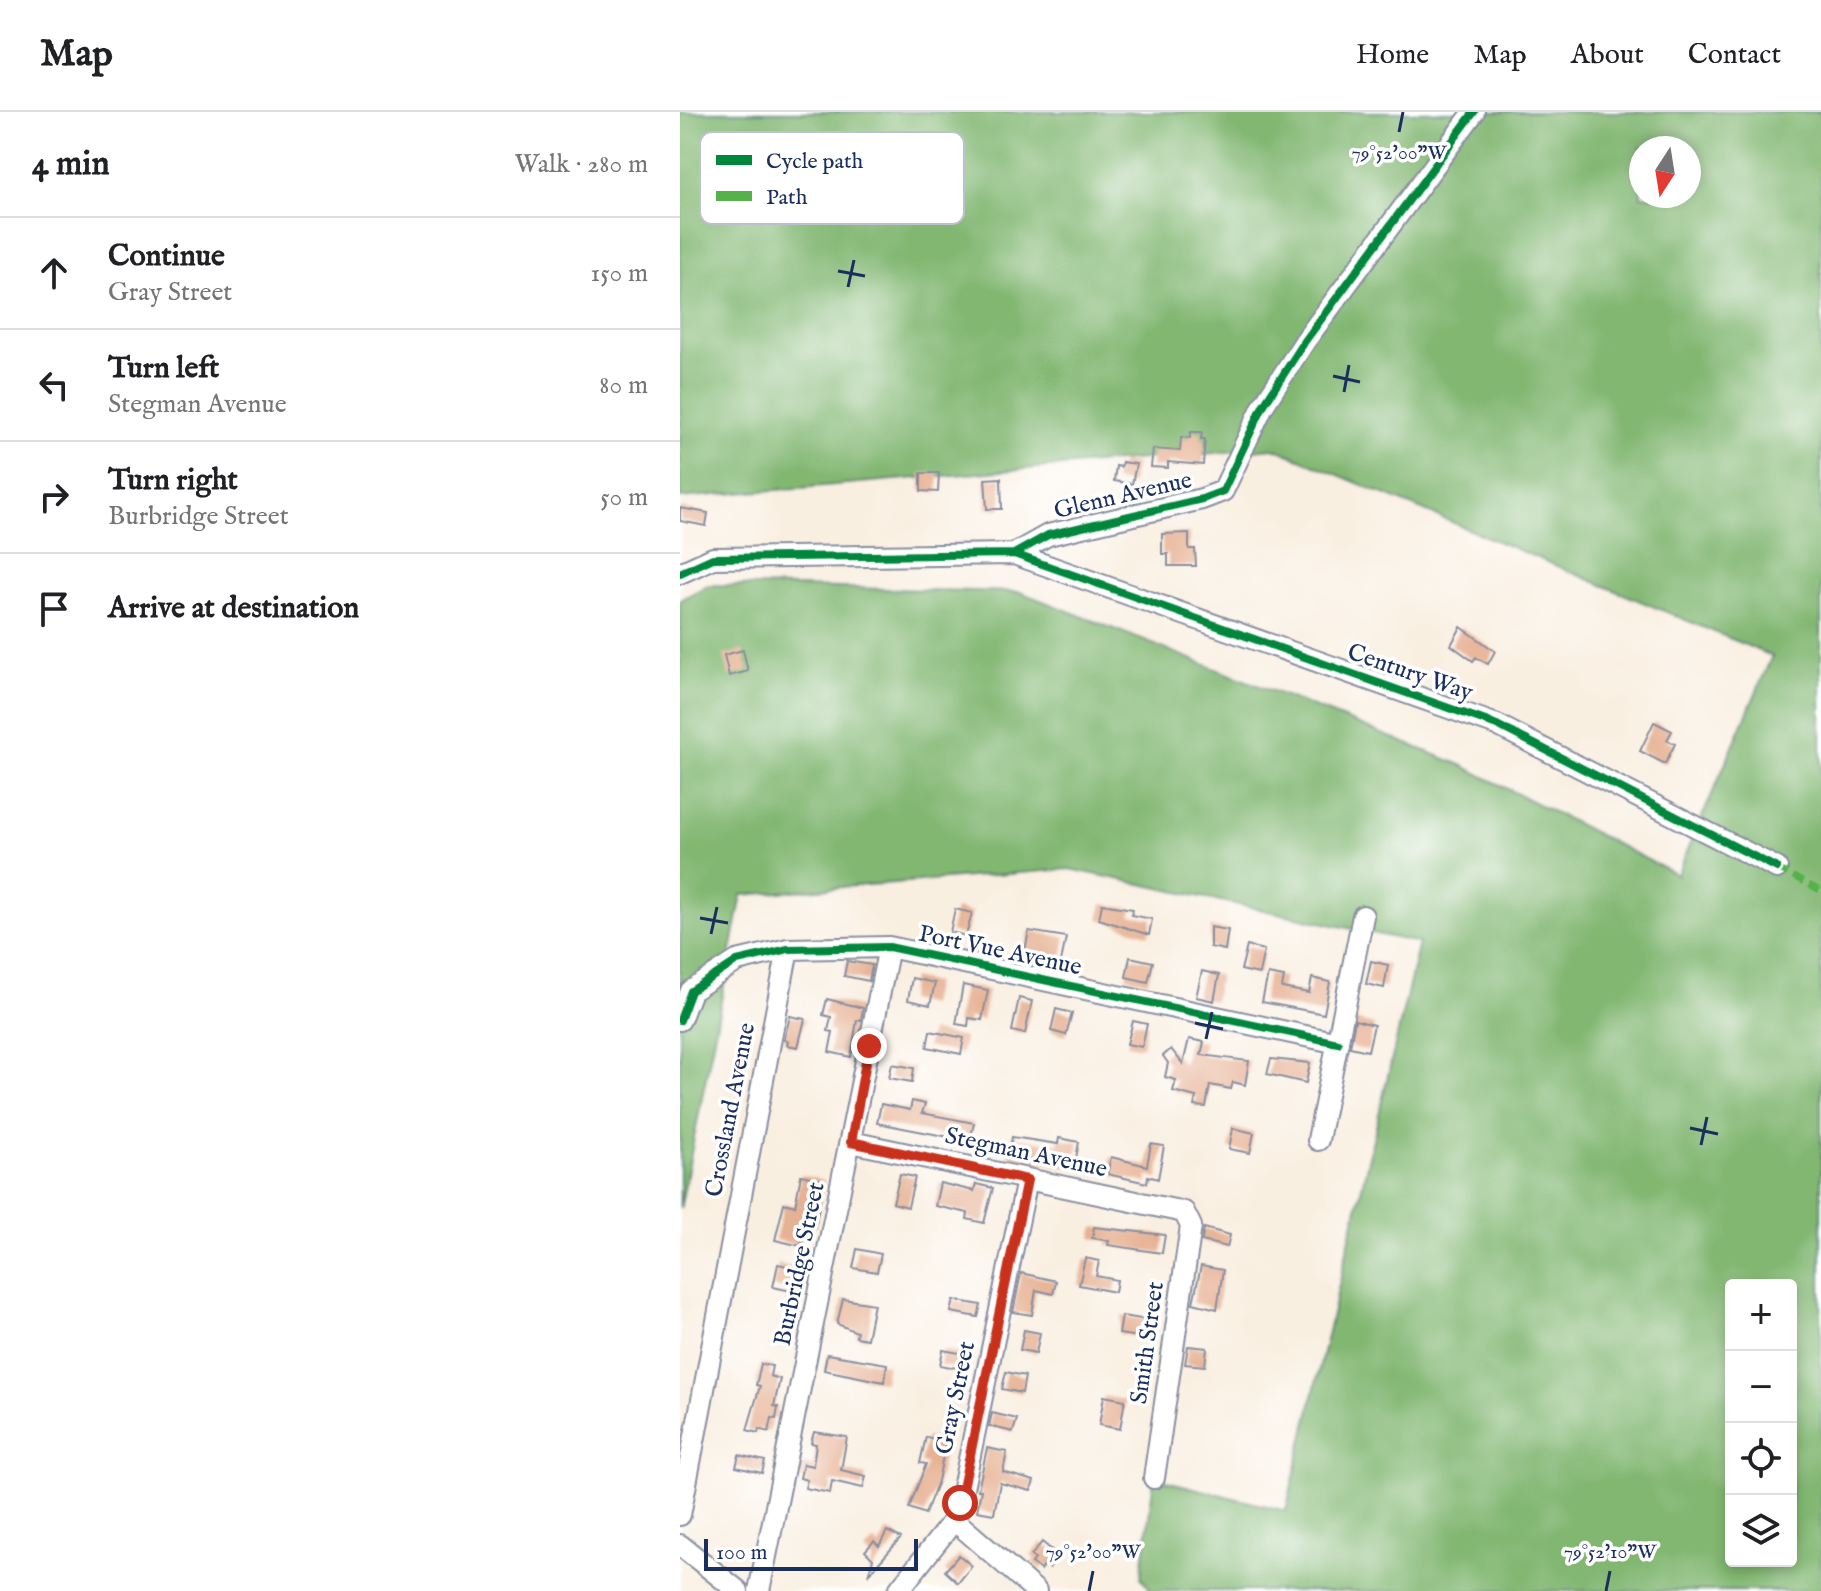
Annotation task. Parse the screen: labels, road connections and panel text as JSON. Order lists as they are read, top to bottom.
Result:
{
  "streets": {
    "street": [
      "Glenn Avenue",
      "Century Way",
      "Port Vue Avenue",
      "Crossland Avenue",
      "Stegman Avenue",
      "Burbridge Street",
      "Smith Street",
      "Gray Street"
    ]
  },
  "crossings": [
    ["Glenn Avenue", "Century Way"],
    ["Port Vue Avenue", "Crossland Avenue"],
    ["Port Vue Avenue", "Burbridge Street"],
    ["Stegman Avenue", "Burbridge Street"],
    ["Stegman Avenue", "Smith Street"],
    ["Stegman Avenue", "Gray Street"]
  ],
  "legend": ["Cycle path", "Path"],
  "scale_bar": "100 m",
  "north": "bottom",
  "page": {
    "header": "Map",
    "nav": [
      "Home",
      "Map",
      "About",
      "Contact"
    ],
    "heading": ["4 min", "Walk · 280 m"],
    "list": [
      ["Continue", "Gray Street", "150 m"],
      ["Turn left", "Stegman Avenue", "80 m"],
      ["Turn right", "Burbridge Street", "50 m"],
      "Arrive at destination"
    ],
    "map_buttons": ["+", "−"],
    "scale": "100 m"
  },
  "coordinates": ["79°52'00\"W", "79°52'10\"W"]
}
